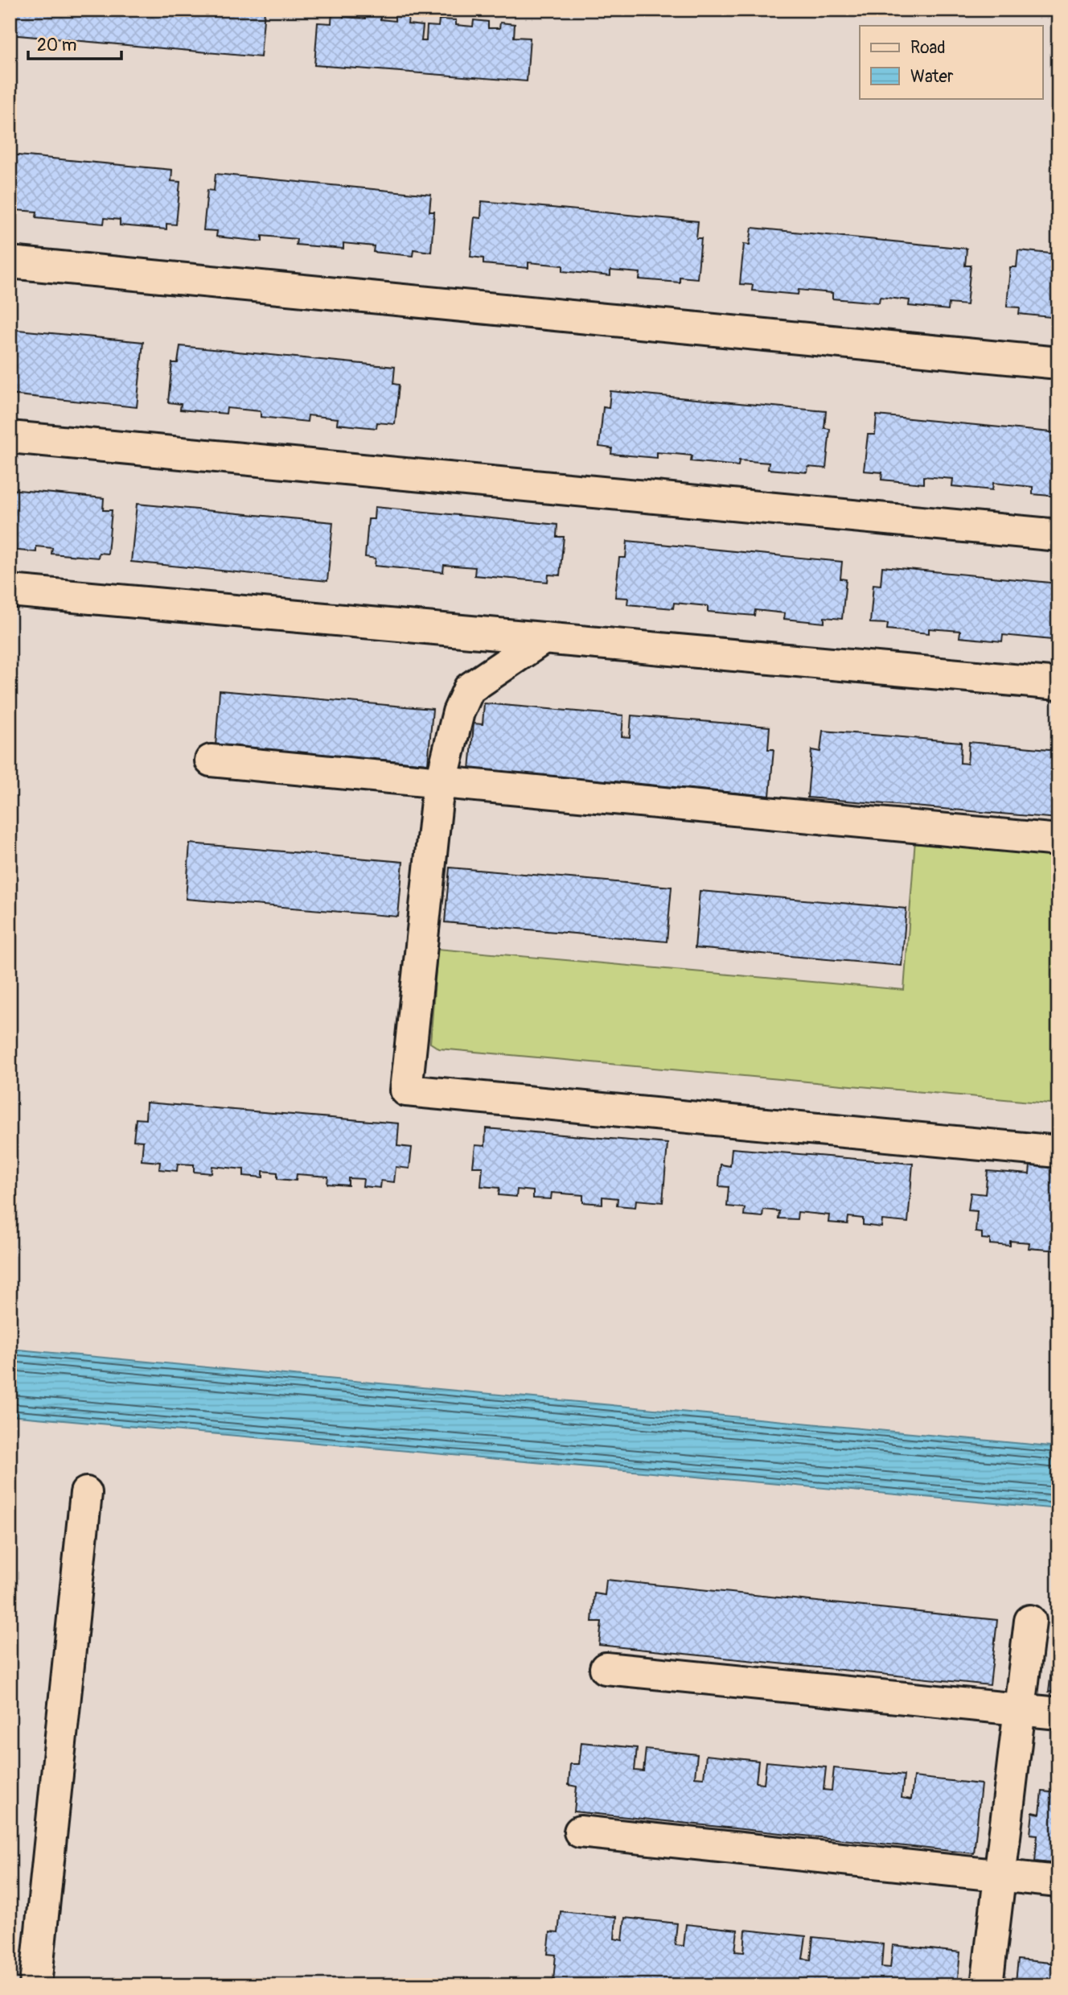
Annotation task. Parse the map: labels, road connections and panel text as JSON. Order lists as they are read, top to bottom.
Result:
{
  "legend": ["Road", "Water"],
  "scale_bar": "20 m"
}
